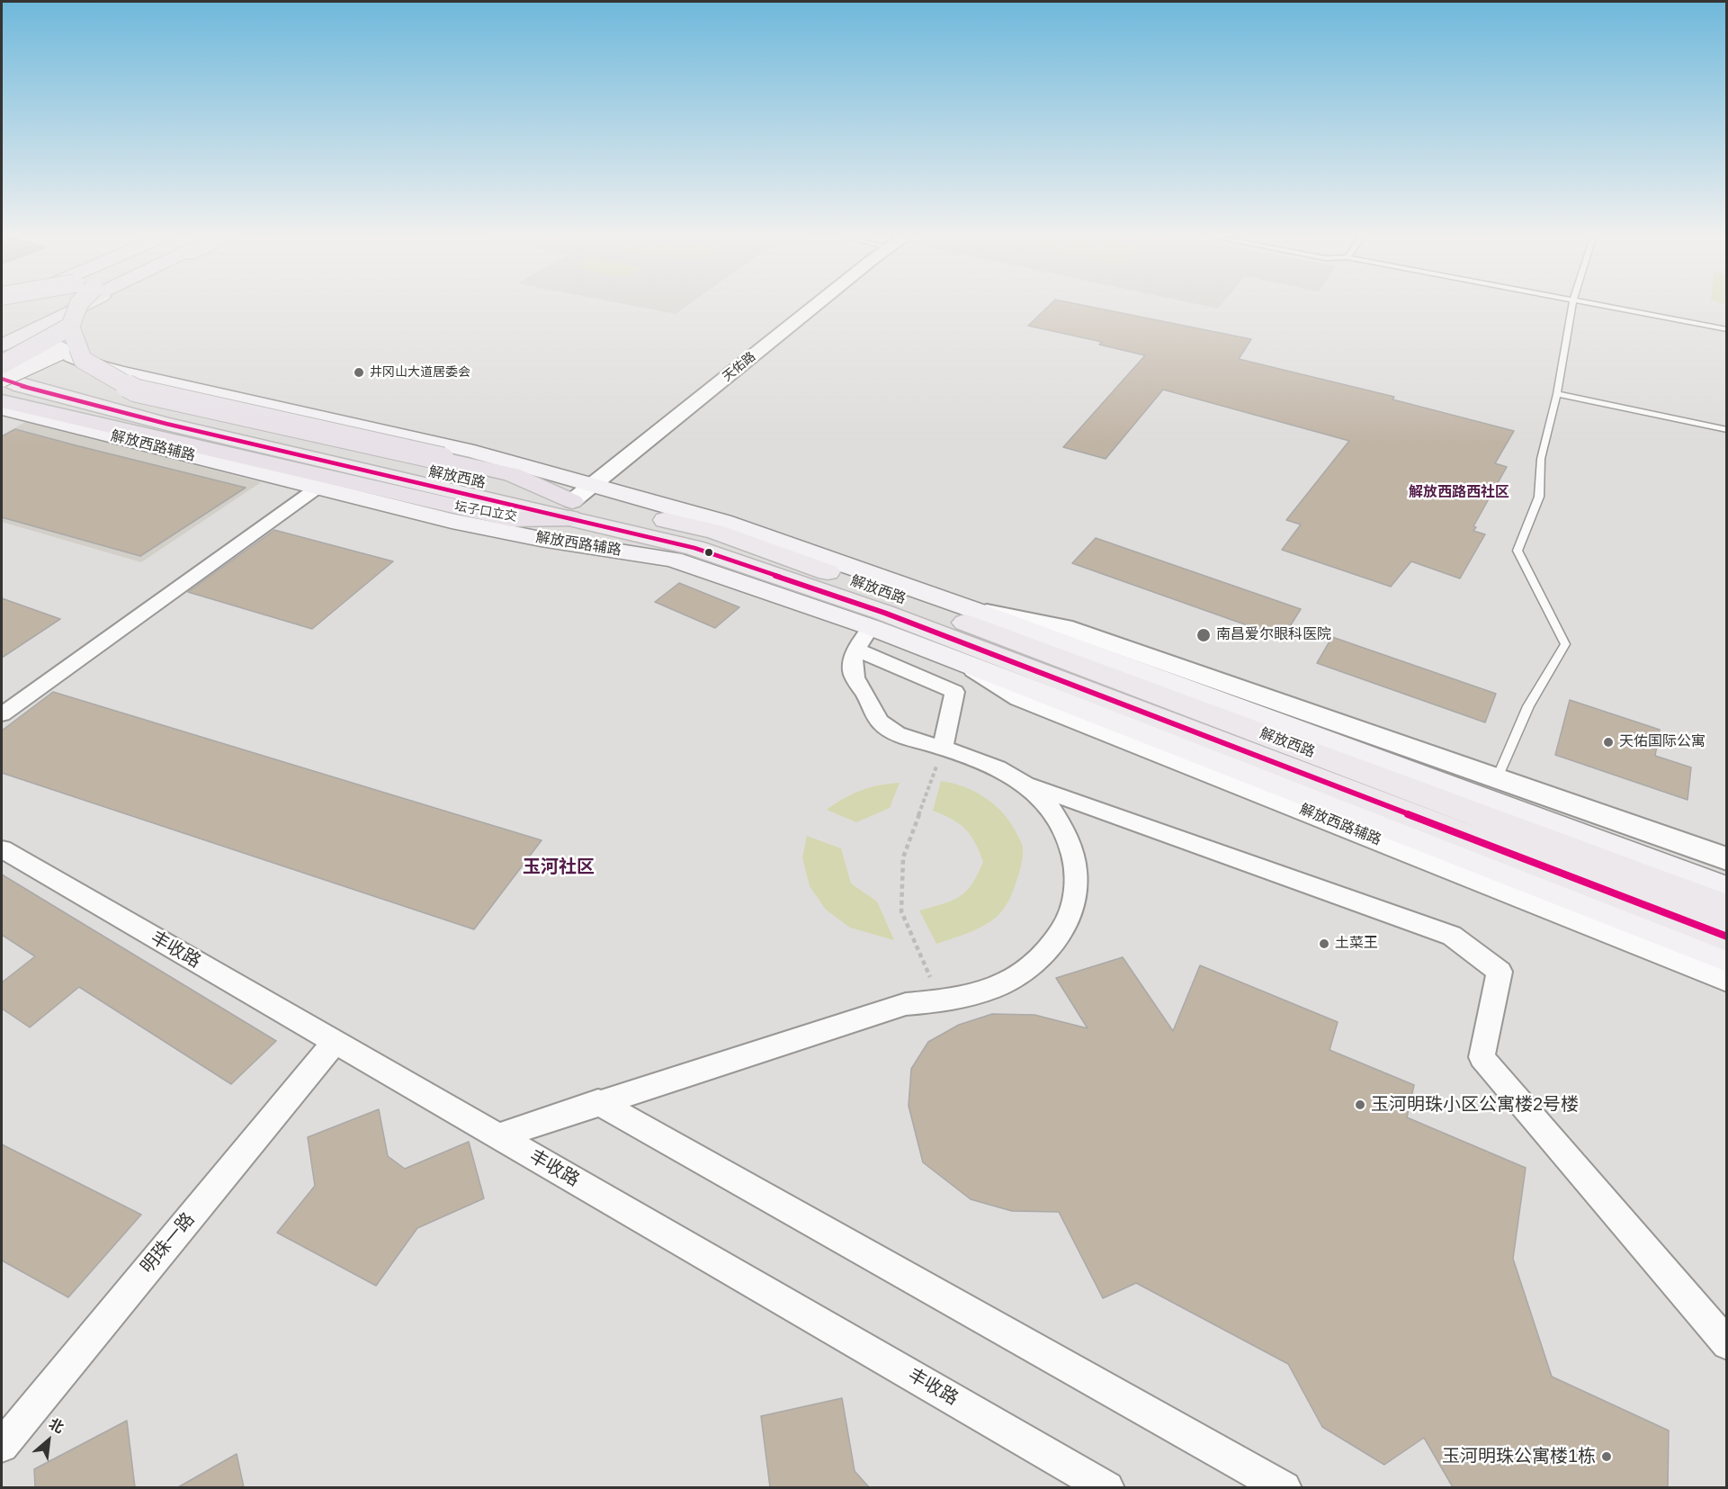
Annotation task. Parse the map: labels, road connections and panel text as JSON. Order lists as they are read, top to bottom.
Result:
{
  "streets": {
    "highway": ["坛子口立交"],
    "main road": ["解放西路辅路", "解放西路"],
    "street": ["天佑路", "丰收路", "明珠一路"]
  },
  "crossings": [
    ["天佑路", "解放西路"],
    ["天佑路", "坛子口立交"],
    ["解放西路", "坛子口立交"],
    ["丰收路", "明珠一路"]
  ],
  "districts": ["解放西路西社区", "玉河社区"],
  "places": [
    "井冈山大道居委会",
    "南昌爱尔眼科医院",
    "天佑国际公寓",
    "土菜王",
    "玉河明珠小区公寓楼2号楼",
    "玉河明珠公寓楼1栋"
  ],
  "north": "top right"
}
